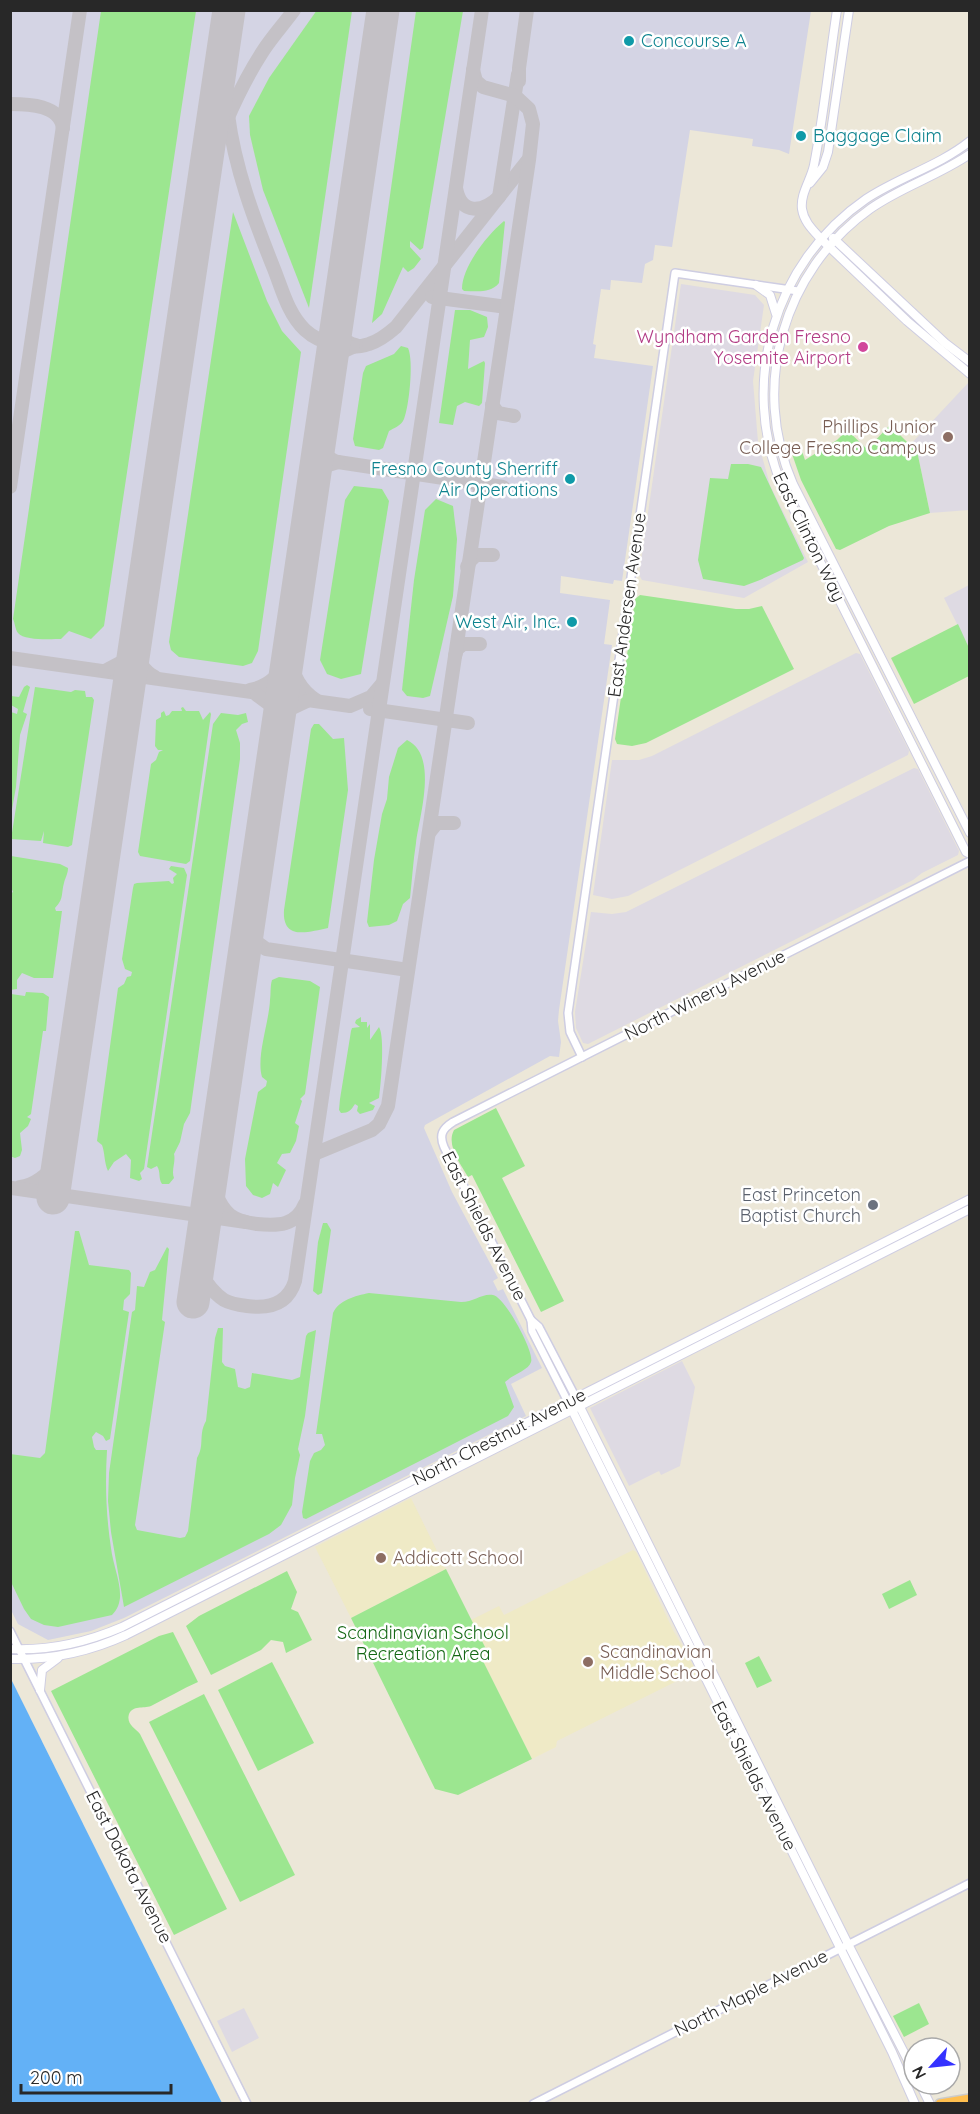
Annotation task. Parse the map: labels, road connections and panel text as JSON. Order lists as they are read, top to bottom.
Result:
{
  "streets": {
    "main road": ["East Clinton Way", "East Shields Avenue", "North Chestnut Avenue"],
    "street": [
      "East Andersen Avenue",
      "North Winery Avenue",
      "East Dakota Avenue",
      "North Maple Avenue"
    ]
  },
  "crossings": [
    ["East Clinton Way", "East Andersen Avenue"],
    ["East Andersen Avenue", "North Winery Avenue"],
    ["North Winery Avenue", "East Shields Avenue"],
    ["East Shields Avenue", "North Chestnut Avenue"],
    ["East Shields Avenue", "North Maple Avenue"],
    ["North Chestnut Avenue", "East Dakota Avenue"]
  ],
  "parks": ["Scandinavian School Recreation Area"],
  "places": [
    "Concourse A",
    "Baggage Claim",
    "Wyndham Garden Fresno Yosemite Airport",
    "Phillips Junior College Fresno Campus",
    "Fresno County Sherriff Air Operations",
    "West Air, Inc.",
    "East Princeton Baptist Church",
    "Addicott School",
    "Scandinavian Middle School"
  ],
  "scale_bar": "200 m",
  "north": "bottom left"
}
